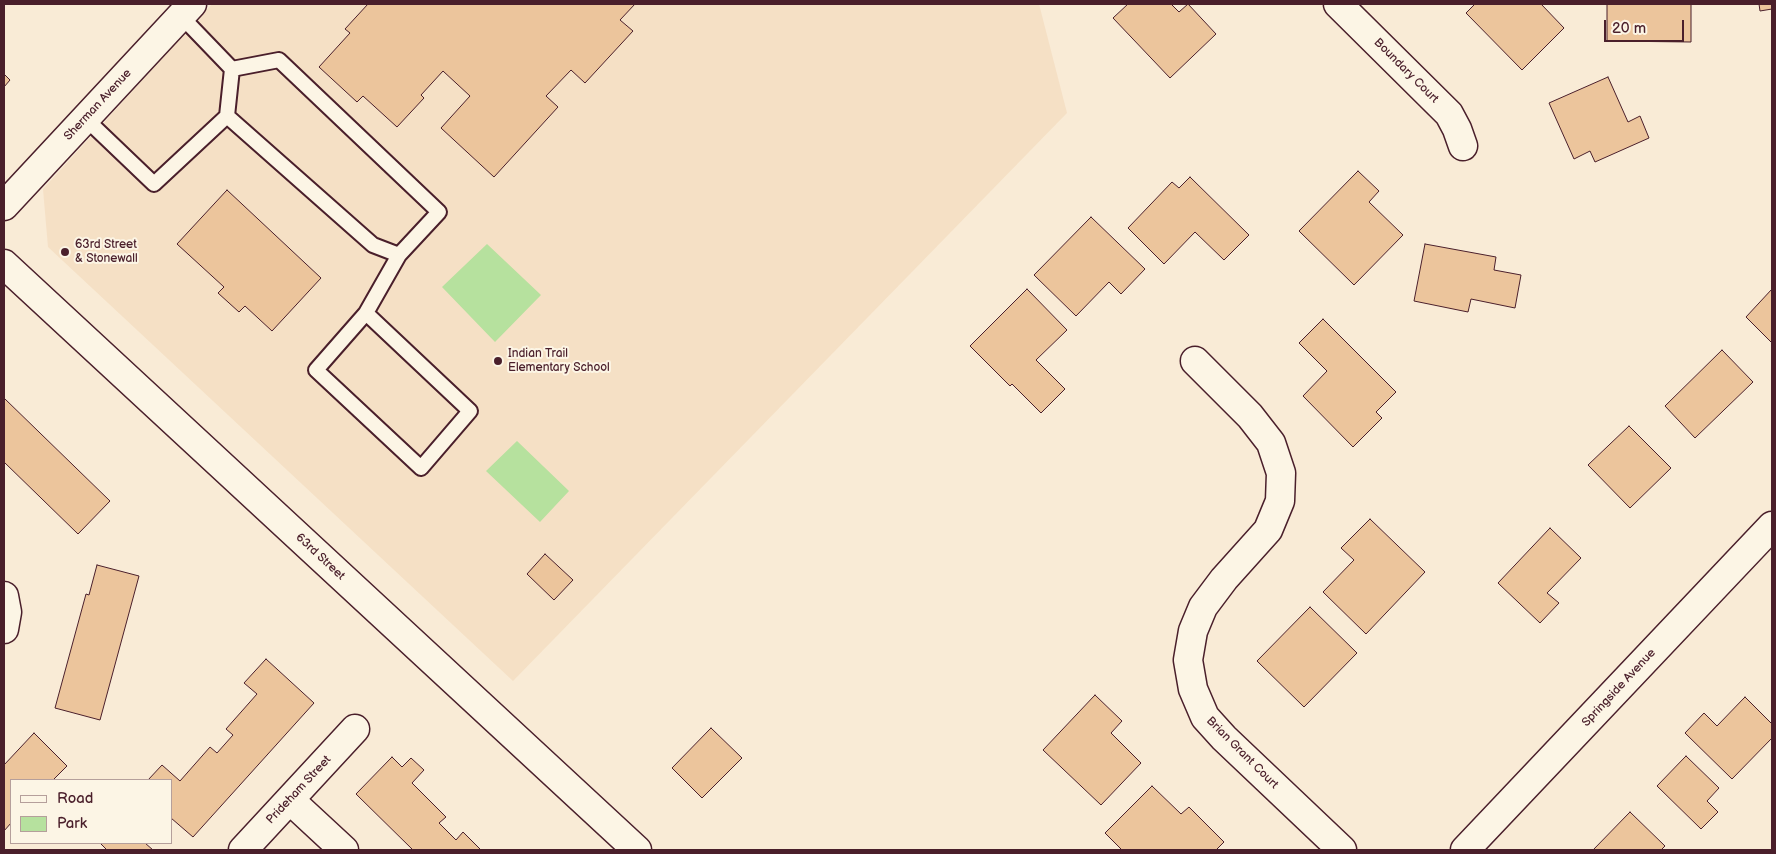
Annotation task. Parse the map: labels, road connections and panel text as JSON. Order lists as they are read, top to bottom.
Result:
{
  "streets": {
    "street": [
      "Boundary Court",
      "Sherman Avenue",
      "63rd Street",
      "Springside Avenue",
      "Brian Grant Court",
      "Prideham Street"
    ]
  },
  "places": ["63rd Street & Stonewall", "Indian Trail Elementary School"],
  "legend": ["Road", "Park"],
  "scale_bar": "20 m"
}
